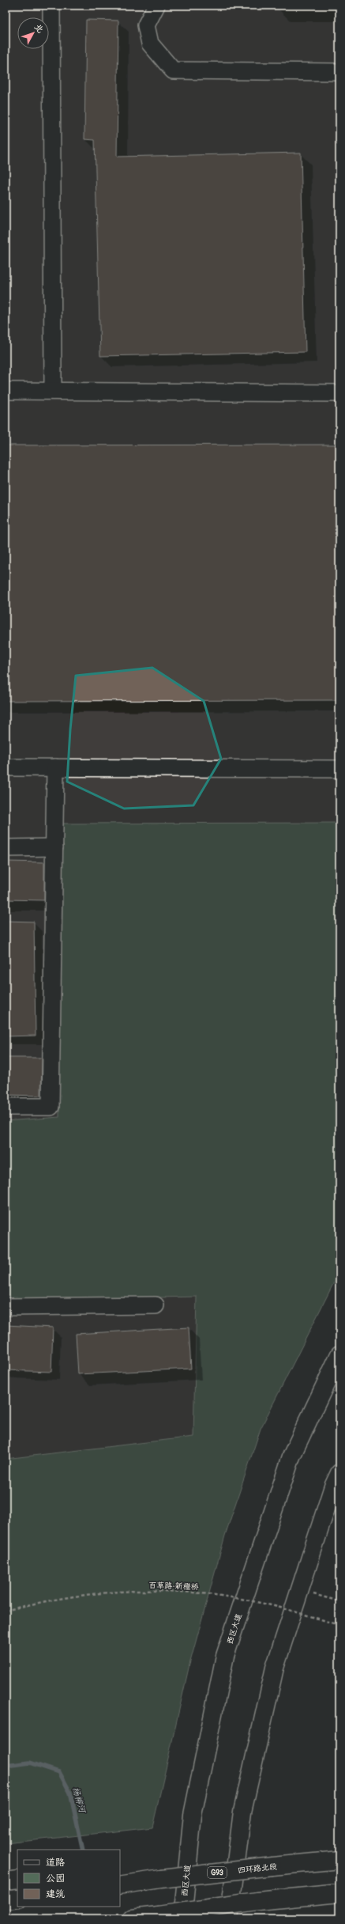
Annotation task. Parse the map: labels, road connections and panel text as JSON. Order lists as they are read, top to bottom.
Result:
{
  "streets": {
    "main road": ["西区大道", "四环路北段", "G93"],
    "path": ["百草路·新橙桥"]
  },
  "water": ["杨柳河"],
  "legend": ["道路", "公园", "建筑"],
  "north": "top right"
}
